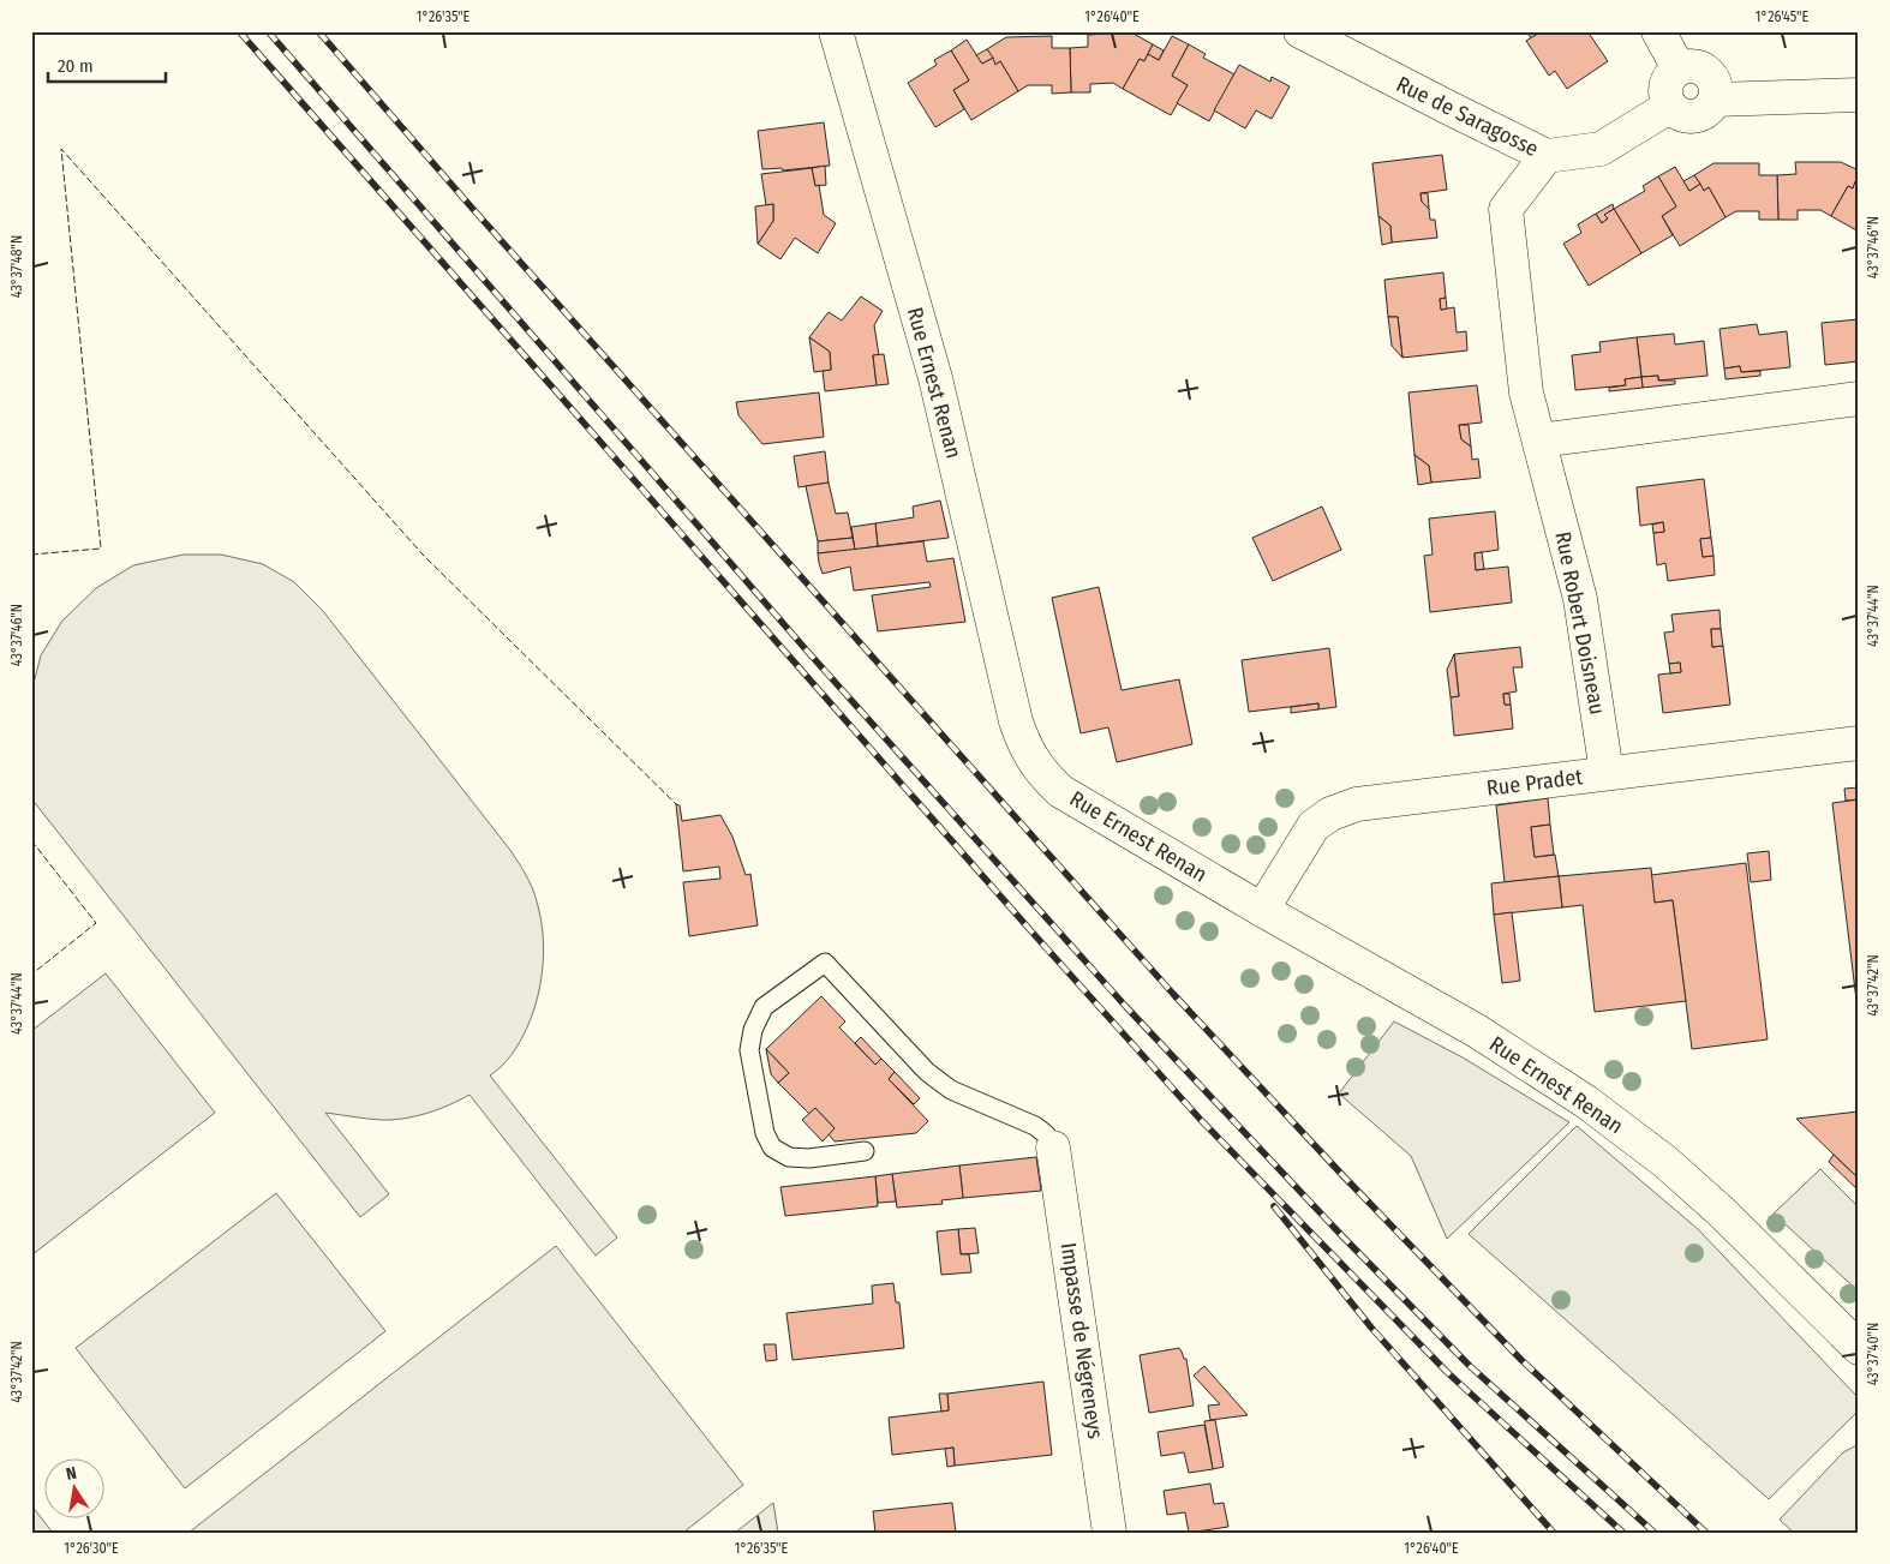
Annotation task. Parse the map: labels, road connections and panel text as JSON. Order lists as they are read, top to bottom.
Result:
{
  "streets": {
    "street": [
      "Rue de Saragosse",
      "Rue Ernest Renan",
      "Rue Robert Doisneau",
      "Rue Pradet",
      "Impasse de Négreneys"
    ]
  },
  "crossings": [
    ["Rue de Saragosse", "Rue Robert Doisneau"],
    ["Rue Ernest Renan", "Rue Pradet"],
    ["Rue Robert Doisneau", "Rue Pradet"]
  ],
  "scale_bar": "20 m",
  "north": "top",
  "coordinates": [
    "1°26'35\"E",
    "1°26'40\"E",
    "1°26'45\"E",
    "43°37'46\"N",
    "43°37'48\"N",
    "43°37'44\"N",
    "43°37'42\"N",
    "43°37'40\"N",
    "1°26'30\"E"
  ]
}
